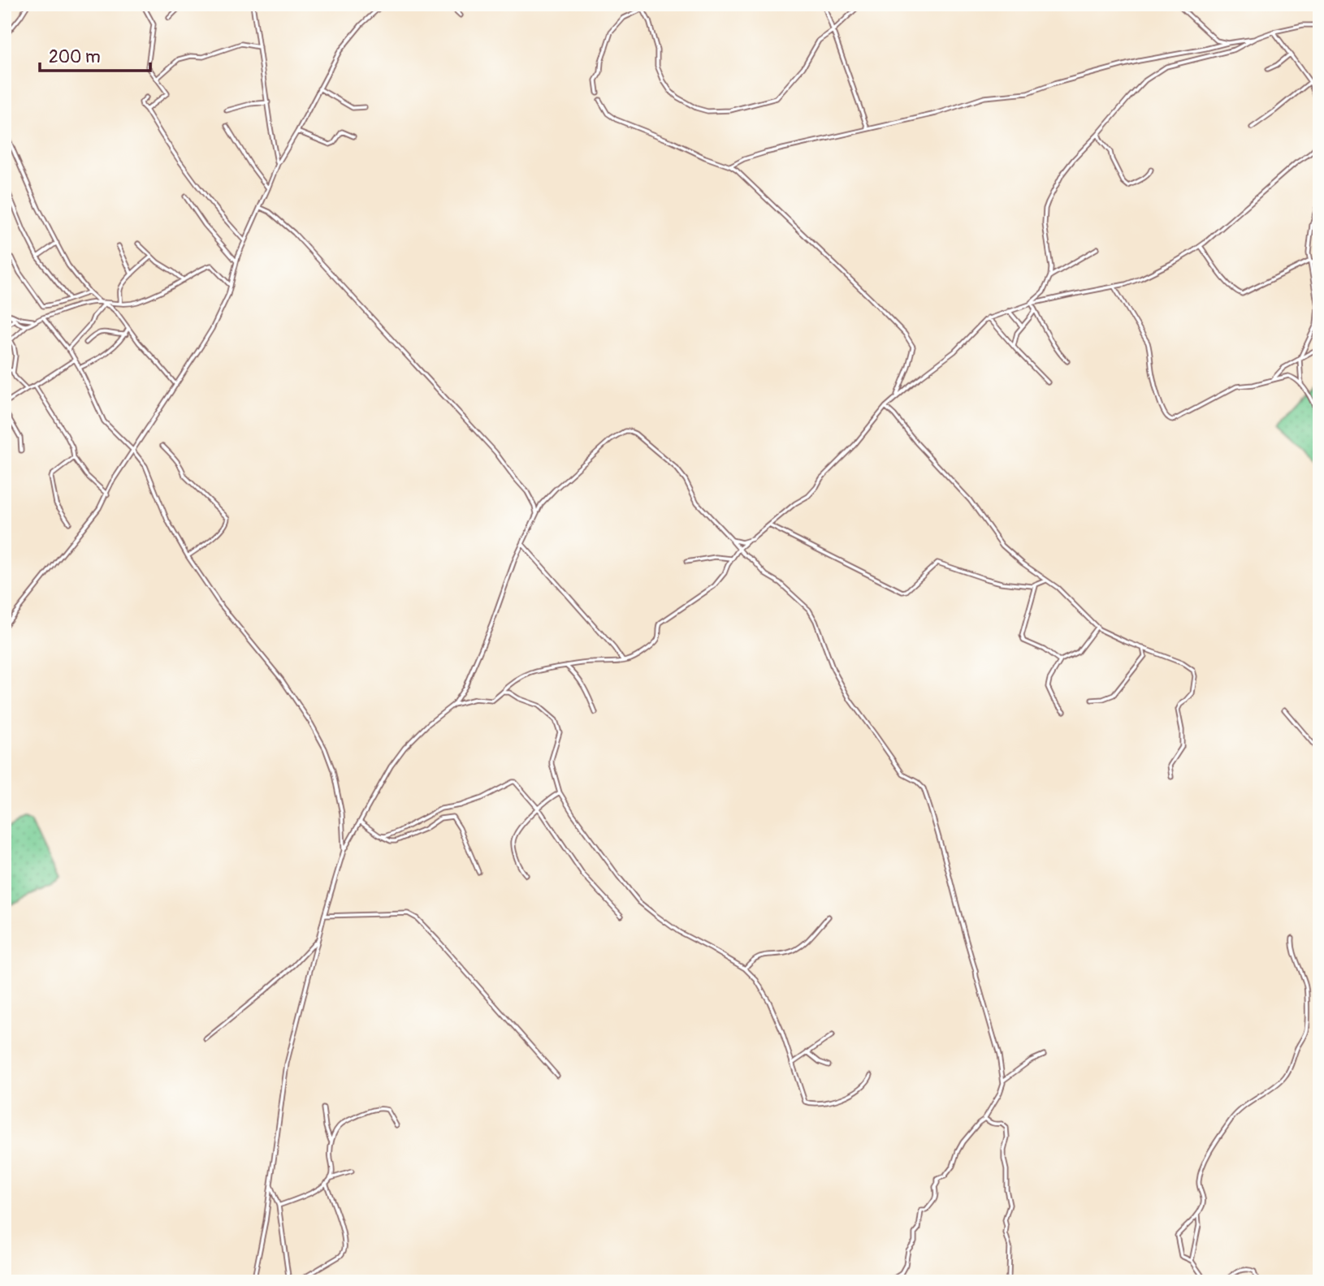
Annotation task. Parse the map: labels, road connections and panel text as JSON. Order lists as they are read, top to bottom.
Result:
{
  "scale_bar": "200 m"
}
